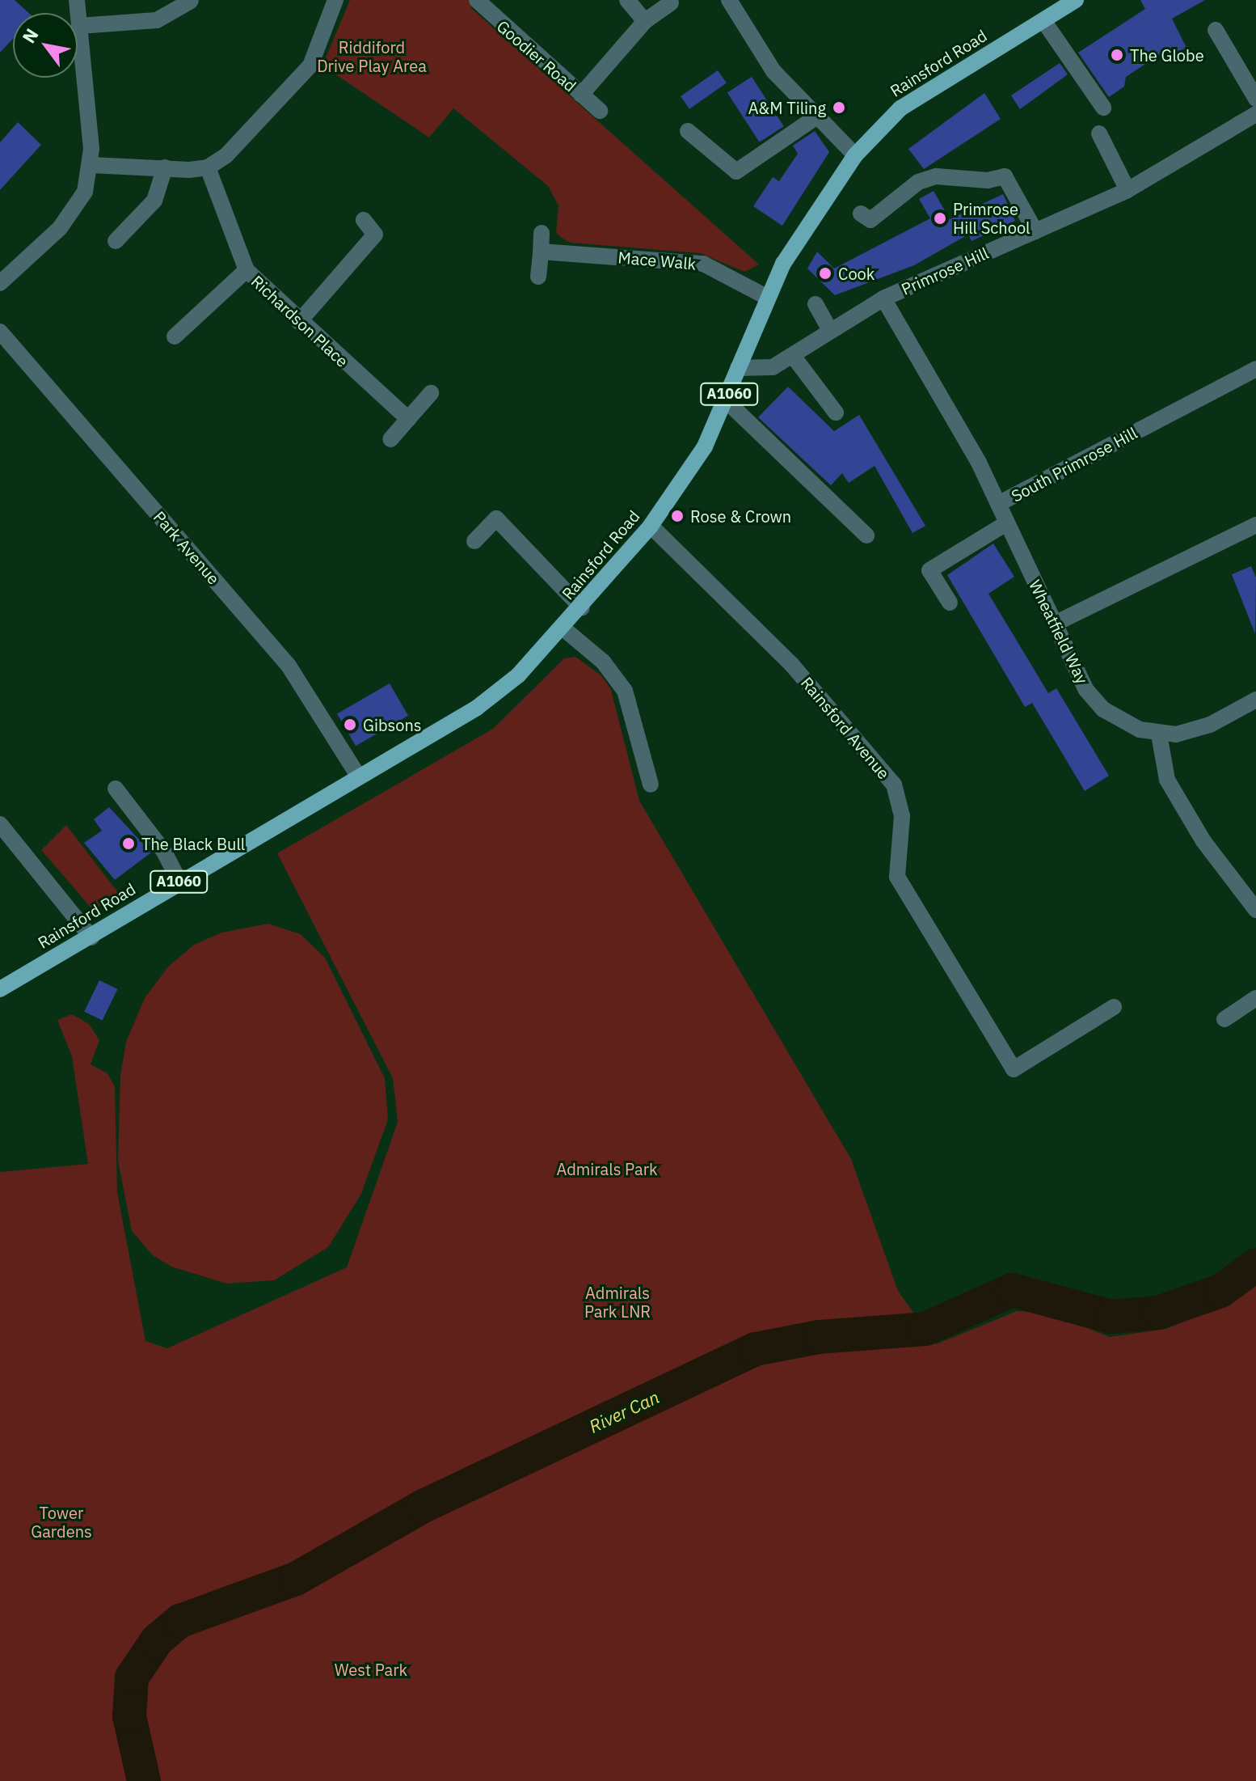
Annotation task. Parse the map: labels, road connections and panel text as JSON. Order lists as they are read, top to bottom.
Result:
{
  "streets": {
    "main road": ["Rainsford Road", "A1060"],
    "street": [
      "Goodier Road",
      "Mace Walk",
      "Primrose Hill",
      "Richardson Place",
      "South Primrose Hill",
      "Park Avenue",
      "Wheatfield Way",
      "Rainsford Avenue"
    ]
  },
  "crossings": [
    ["Rainsford Road", "Mace Walk"],
    ["Rainsford Road", "Primrose Hill"],
    ["Rainsford Road", "Park Avenue"],
    ["Rainsford Road", "Rainsford Avenue"],
    ["Primrose Hill", "South Primrose Hill"],
    ["South Primrose Hill", "Wheatfield Way"]
  ],
  "water": ["River Can"],
  "parks": [
    "Riddiford Drive Play Area",
    "Admirals Park",
    "Admirals Park LNR",
    "Tower Gardens",
    "West Park"
  ],
  "places": [
    "The Globe",
    "A&M Tiling",
    "Primrose Hill School",
    "Cook",
    "Rose & Crown",
    "Gibsons",
    "The Black Bull"
  ],
  "north": "top left"
}
